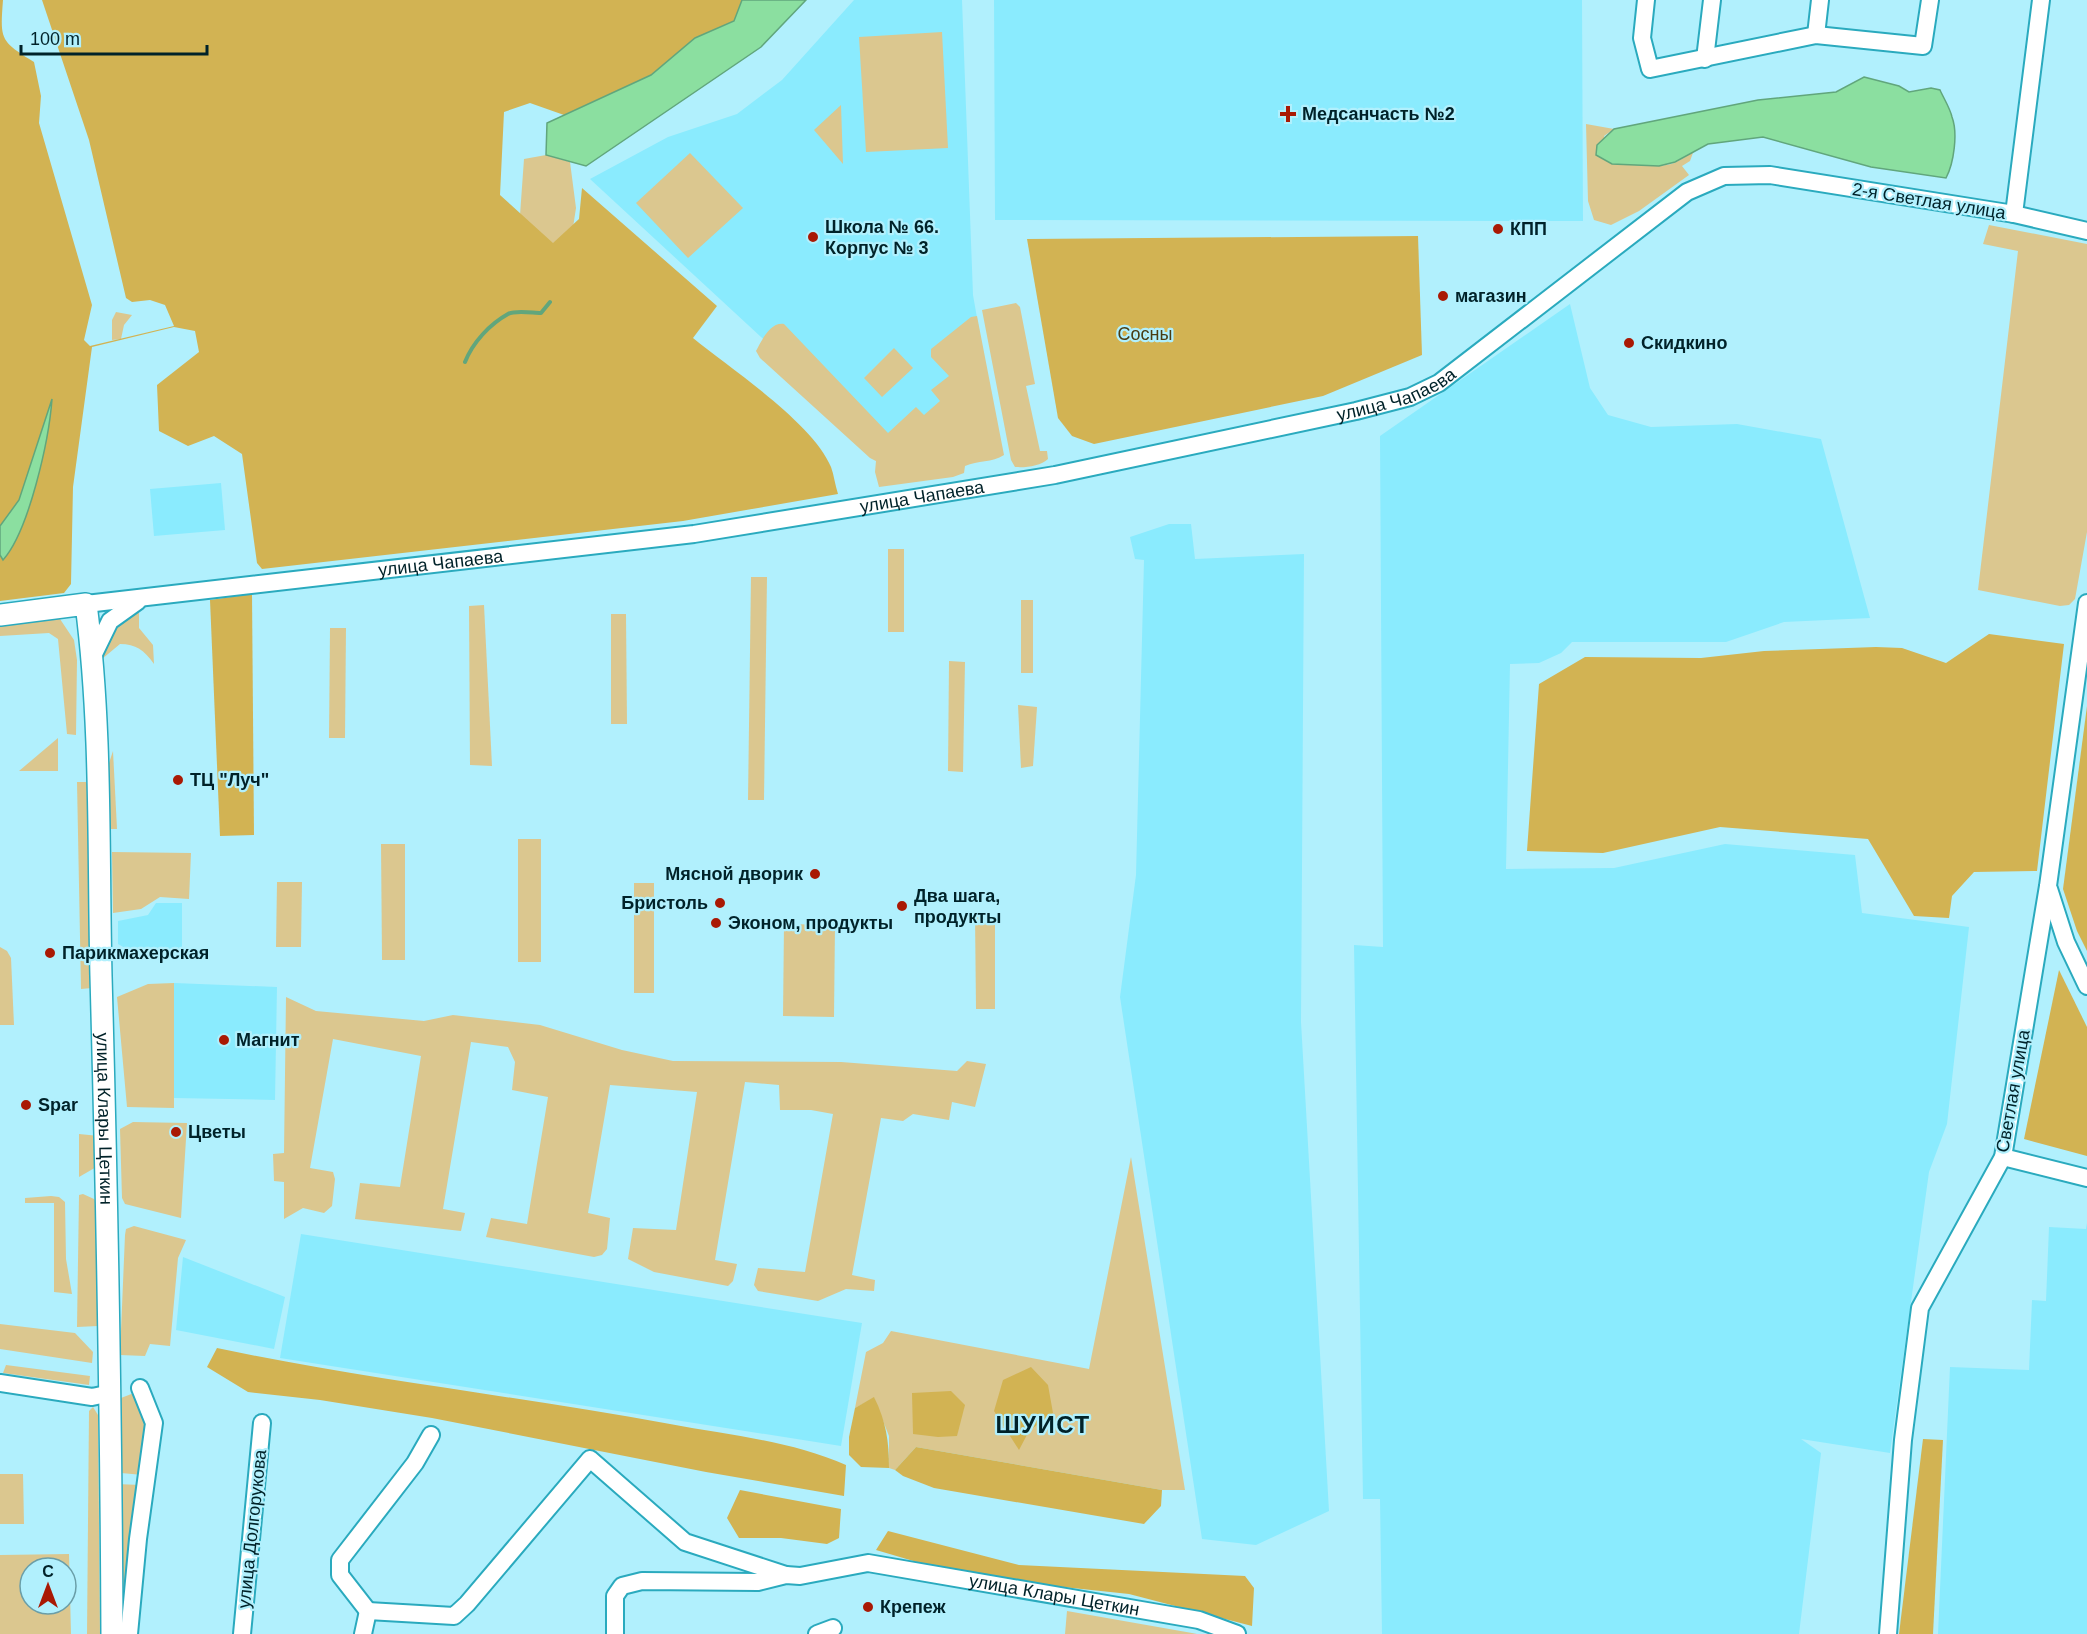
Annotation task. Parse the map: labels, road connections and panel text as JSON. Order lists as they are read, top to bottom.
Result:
{
  "streets": {
    "main road": ["улица Чапаева", "улица Клары Цеткин"],
    "street": ["2-я Светлая улица", "Светлая улица", "улица Долгорукова"]
  },
  "crossings": [
    ["2-я Светлая улица", "улица Чапаева"],
    ["улица Чапаева", "улица Клары Цеткин"]
  ],
  "districts": ["ШУИСТ"],
  "parks": ["Сосны"],
  "places": {
    "health": ["Медсанчасть №2"],
    "other": [
      "КПП",
      "Школа № 66. Корпус № 3",
      "магазин",
      "Скидкино",
      "ТЦ \"Луч\"",
      "Мясной дворик",
      "Бристоль",
      "Два шага, продукты",
      "Эконом, продукты",
      "Парикмахерская",
      "Магнит",
      "Spar",
      "Цветы",
      "Крепеж"
    ]
  },
  "scale_bar": "100 m",
  "north": "top"
}
